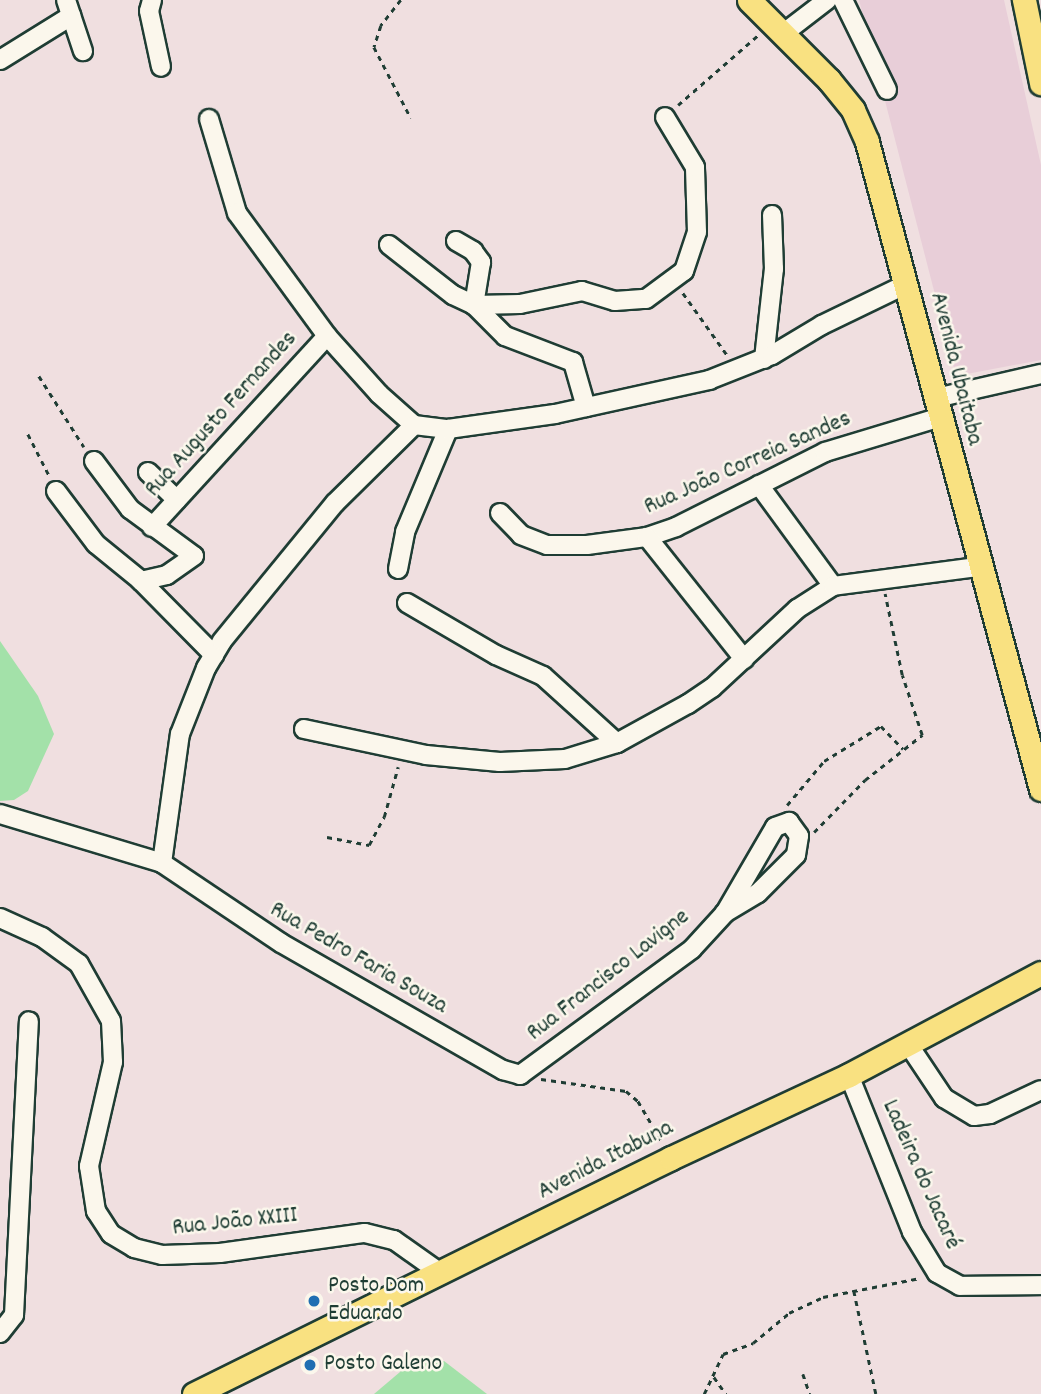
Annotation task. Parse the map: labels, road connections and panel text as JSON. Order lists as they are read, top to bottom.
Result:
{
  "streets": {
    "main road": ["Avenida Ubaitaba", "Avenida Itabuna"],
    "street": [
      "Rua Augusto Fernandes",
      "Rua João Correia Sandes",
      "Rua Pedro Faria Souza",
      "Rua Francisco Lavigne",
      "Ladeira do Jacaré",
      "Rua João XXIII"
    ]
  },
  "crossings": [
    ["Avenida Ubaitaba", "Rua João Correia Sandes"],
    ["Rua Pedro Faria Souza", "Rua Francisco Lavigne"],
    ["Avenida Itabuna", "Ladeira do Jacaré"],
    ["Avenida Itabuna", "Rua João XXIII"]
  ],
  "places": ["Posto Dom Eduardo", "Posto Galeno"]
}
